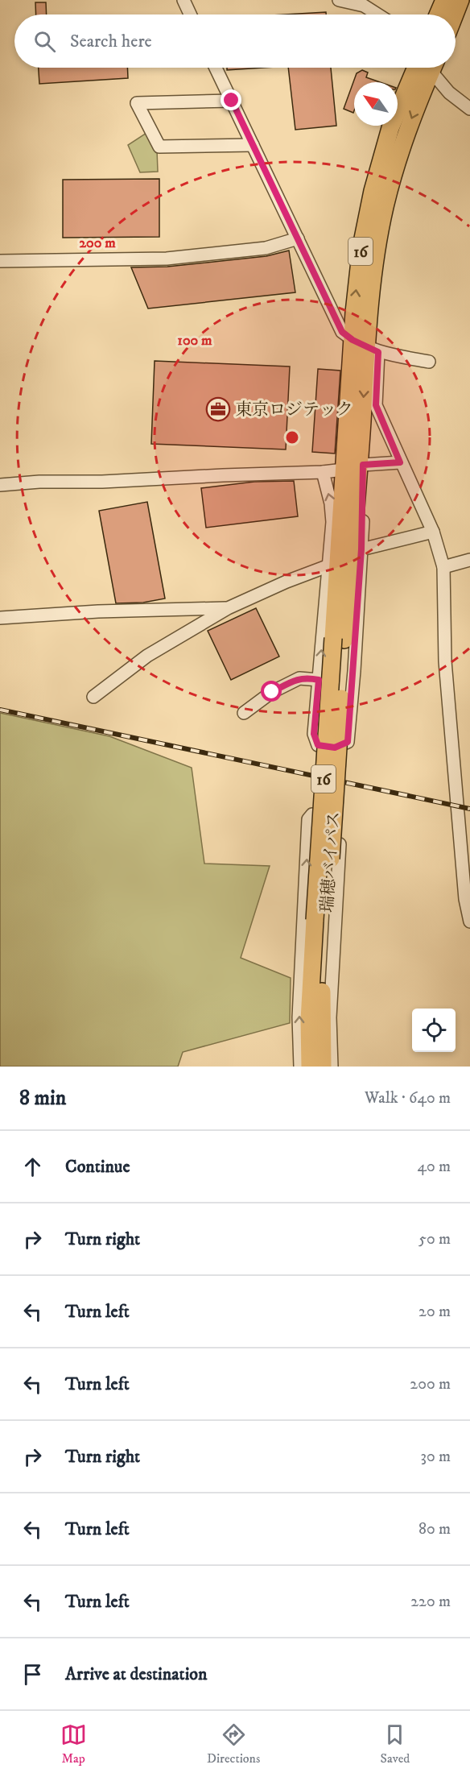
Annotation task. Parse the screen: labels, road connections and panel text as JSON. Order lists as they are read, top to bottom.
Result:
{
  "streets": {
    "highway": ["16", "瑞穂バイパス"]
  },
  "places": {
    "office": ["東京ロジテック"]
  },
  "north": "top left",
  "page": {
    "search": "Search here",
    "heading": ["8 min", "Walk · 640 m"],
    "list": [
      ["Continue", "40 m"],
      ["Turn right", "50 m"],
      ["Turn left", "20 m"],
      ["Turn left", "200 m"],
      ["Turn right", "30 m"],
      ["Turn left", "80 m"],
      ["Turn left", "220 m"],
      "Arrive at destination"
    ],
    "nav": ["Map", "Directions", "Saved"]
  },
  "rings": ["200 m", "100 m"]
}
